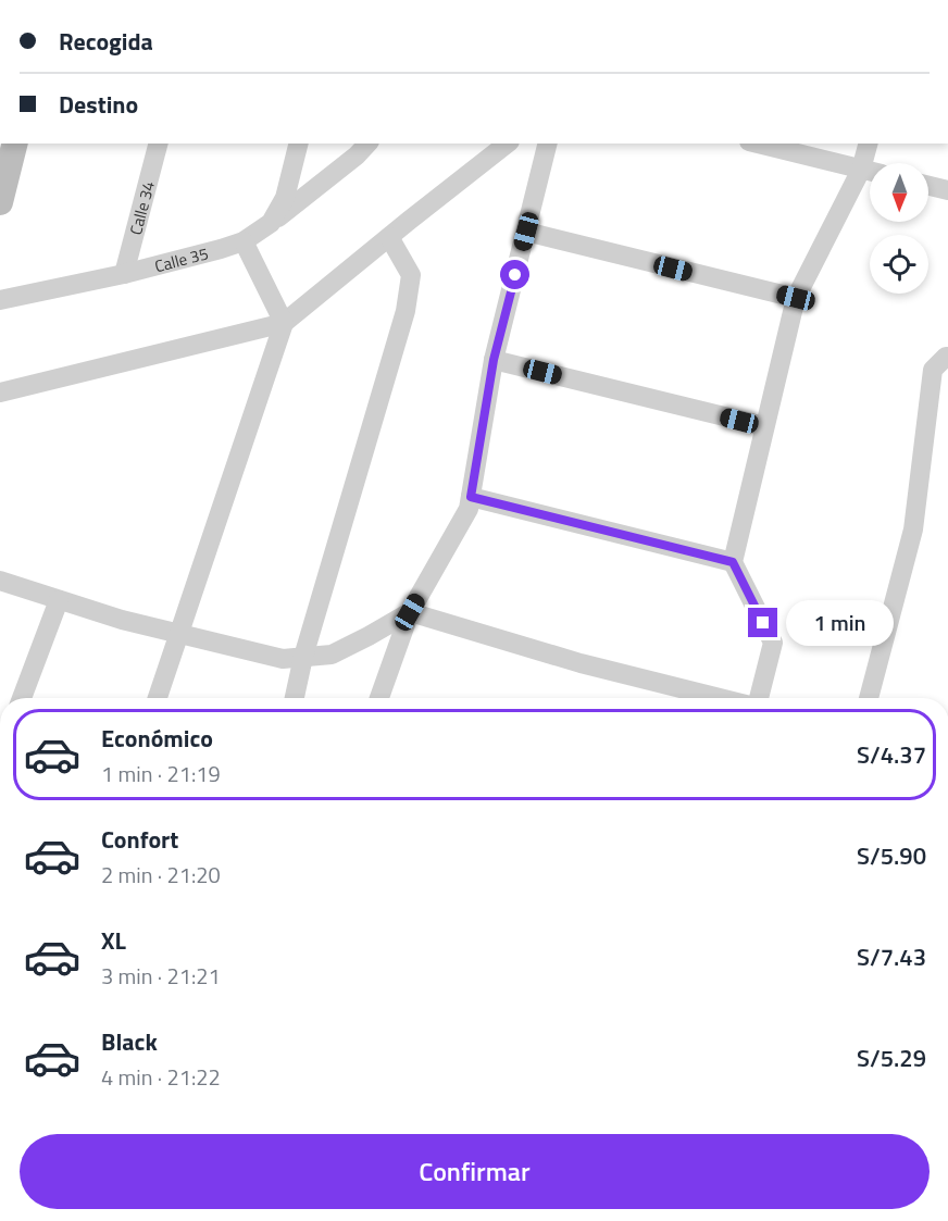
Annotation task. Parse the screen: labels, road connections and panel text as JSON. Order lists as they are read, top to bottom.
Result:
{
  "streets": {
    "street": ["Calle 34", "Calle 35"]
  },
  "crossings": [
    ["Calle 34", "Calle 35"]
  ],
  "north": "bottom",
  "page": {
    "banner": ["Recogida", "Destino"],
    "bubble": "1 min",
    "list": [
      {
        "name": "Económico",
        "note": "1 min · 21:19",
        "value": "S/4.37"
      },
      {
        "name": "Confort",
        "note": "2 min · 21:20",
        "value": "S/5.90"
      },
      {
        "name": "XL",
        "note": "3 min · 21:21",
        "value": "S/7.43"
      },
      {
        "name": "Black",
        "note": "4 min · 21:22",
        "value": "S/5.29"
      }
    ],
    "buttons": "Confirmar"
  }
}
